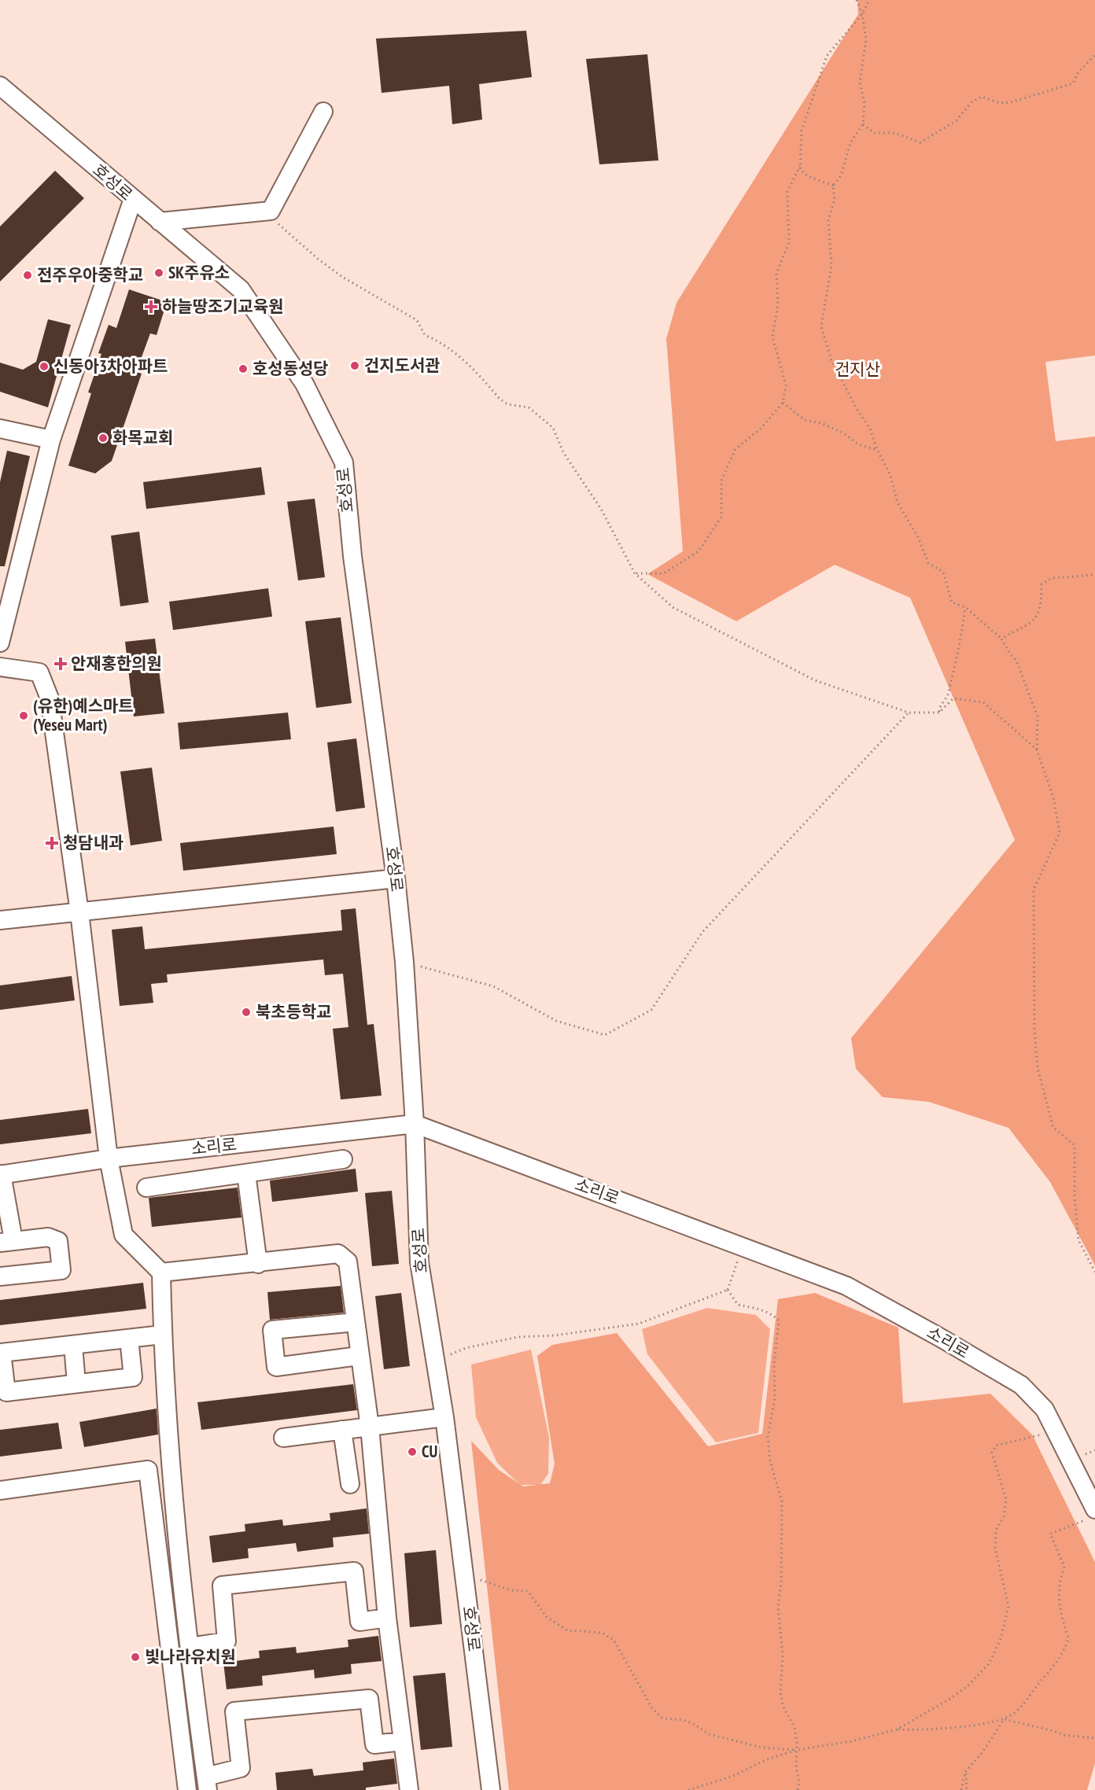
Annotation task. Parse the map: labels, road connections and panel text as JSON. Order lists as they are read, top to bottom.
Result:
{
  "streets": {
    "street": ["호성로", "소리로"]
  },
  "crossings": [
    ["호성로", "소리로"]
  ],
  "parks": ["건지산"],
  "places": {
    "other": [
      "SK주유소",
      "전주우아중학교",
      "건지도서관",
      "신동아3차아파트",
      "호성동성당",
      "화목교회",
      "(유한)예스마트 (Yeseu Mart)",
      "북초등학교",
      "CU",
      "빛나라유치원"
    ],
    "health": ["하늘땅조기교육원", "안재홍한의원", "청담내과"]
  }
}
